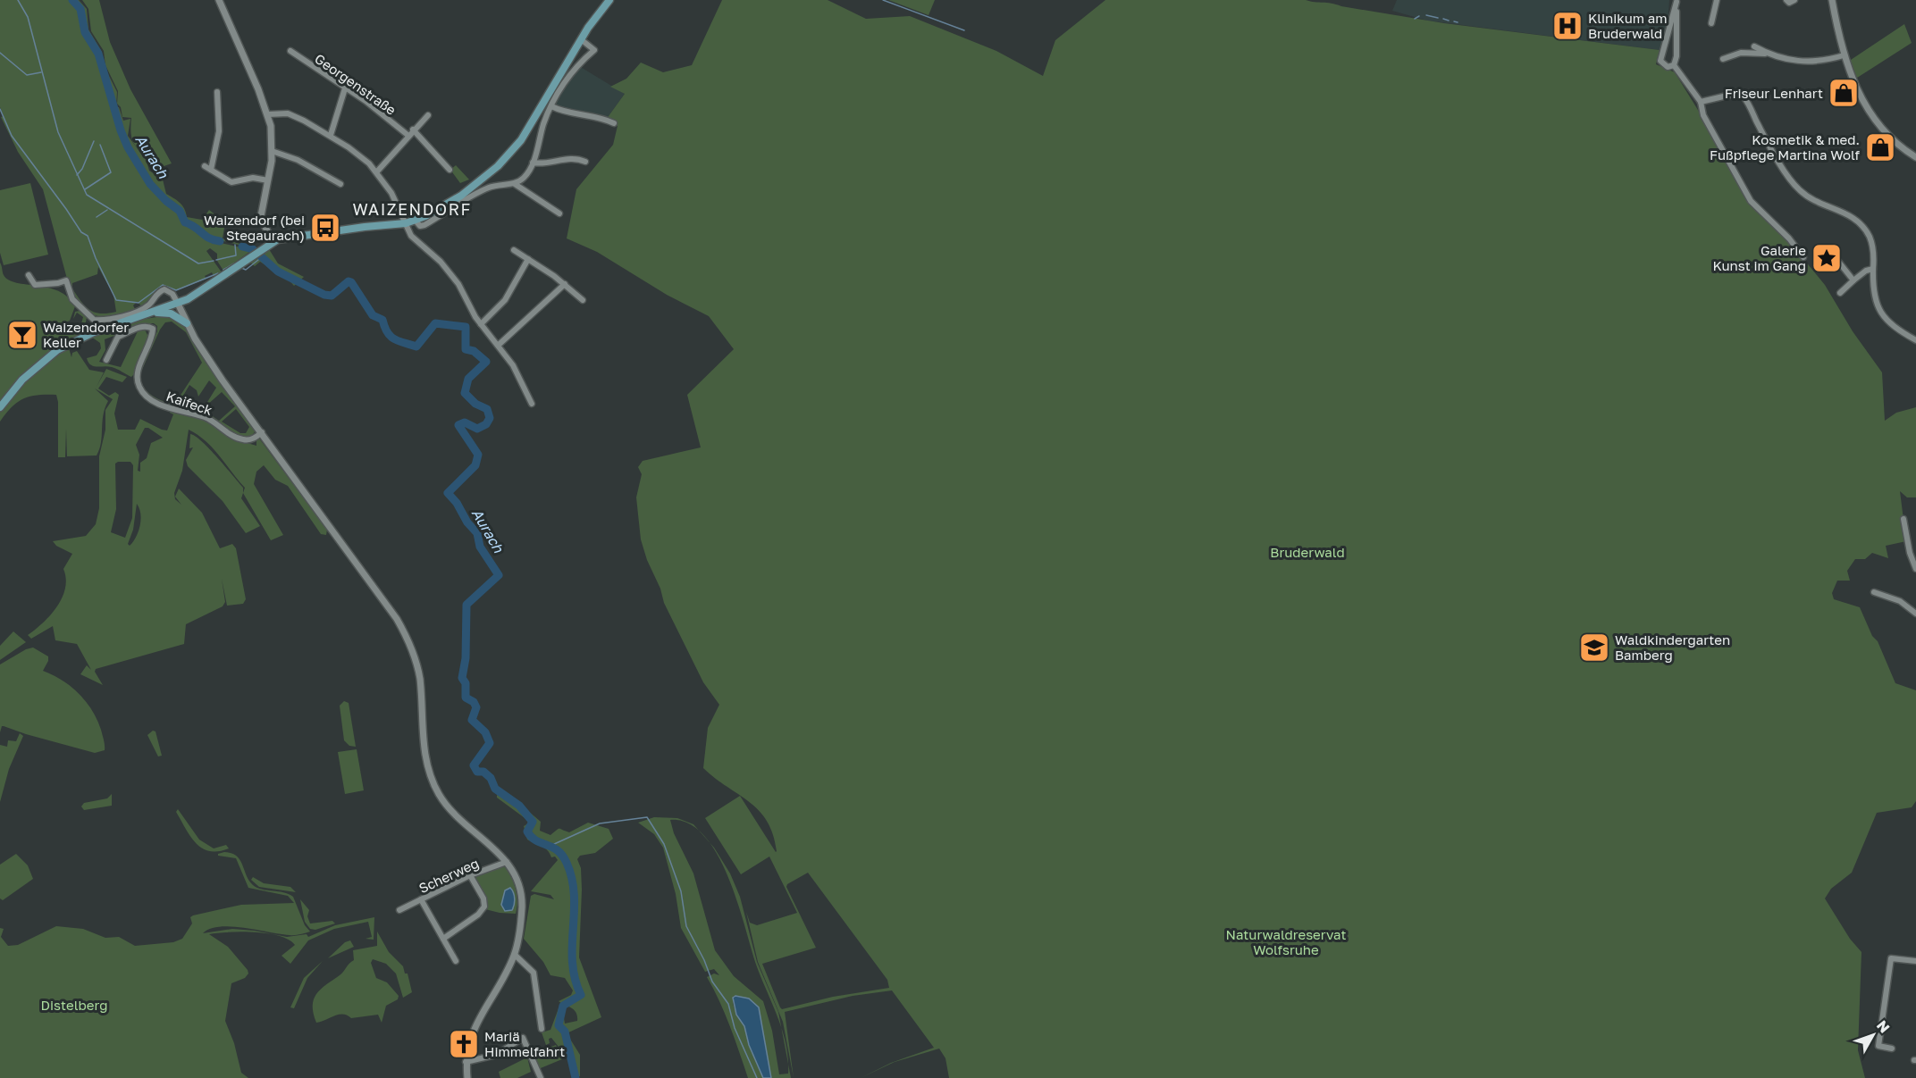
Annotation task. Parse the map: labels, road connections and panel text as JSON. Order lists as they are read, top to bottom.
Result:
{
  "streets": {
    "street": ["Georgenstraße", "Kaifeck", "Scherweg"]
  },
  "districts": ["WAIZENDORF"],
  "water": ["Aurach"],
  "parks": ["Bruderwald", "Naturwaldreservat Wolfsruhe", "Distelberg"],
  "places": {
    "hospital": ["Klinikum am Bruderwald"],
    "shop": ["Friseur Lenhart", "Kosmetik & med. Fußpflege Martina Wolf"],
    "bus stop": ["Waizendorf (bei Stegaurach)"],
    "place": ["Galerie Kunst im Gang"],
    "bar": ["Waizendorfer Keller"],
    "school or university": ["Waldkindergarten Bamberg"],
    "church": ["Mariä Himmelfahrt"]
  },
  "north": "top right"
}
